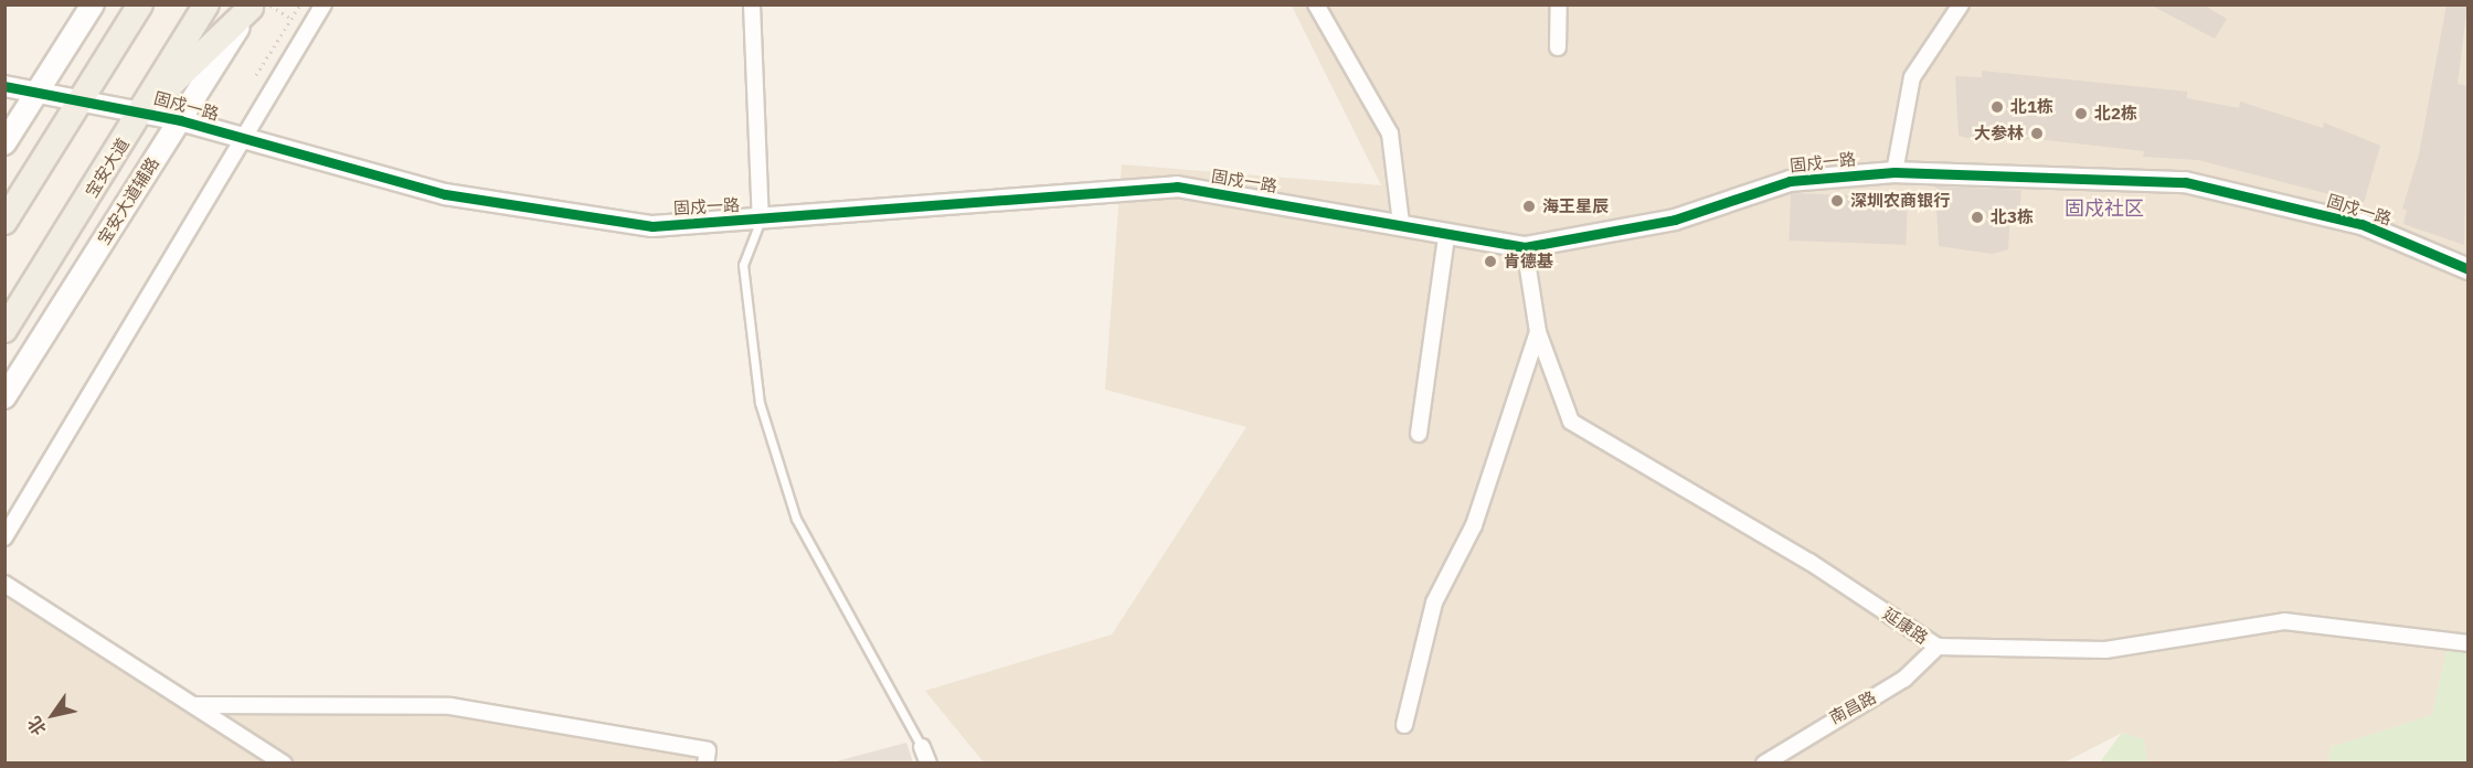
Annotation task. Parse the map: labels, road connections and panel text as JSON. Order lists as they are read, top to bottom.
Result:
{
  "streets": {
    "main road": ["宝安大道", "宝安大道辅路"],
    "street": ["固戍一路", "延康路", "南昌路"]
  },
  "crossings": [
    ["固戍一路", "宝安大道"],
    ["固戍一路", "宝安大道辅路"],
    ["固戍一路", "延康路"],
    ["延康路", "南昌路"]
  ],
  "districts": ["固戍社区"],
  "places": [
    "北1栋",
    "北2栋",
    "大参林",
    "深圳农商银行",
    "海王星辰",
    "北3栋",
    "肯德基"
  ],
  "north": "bottom left"
}
